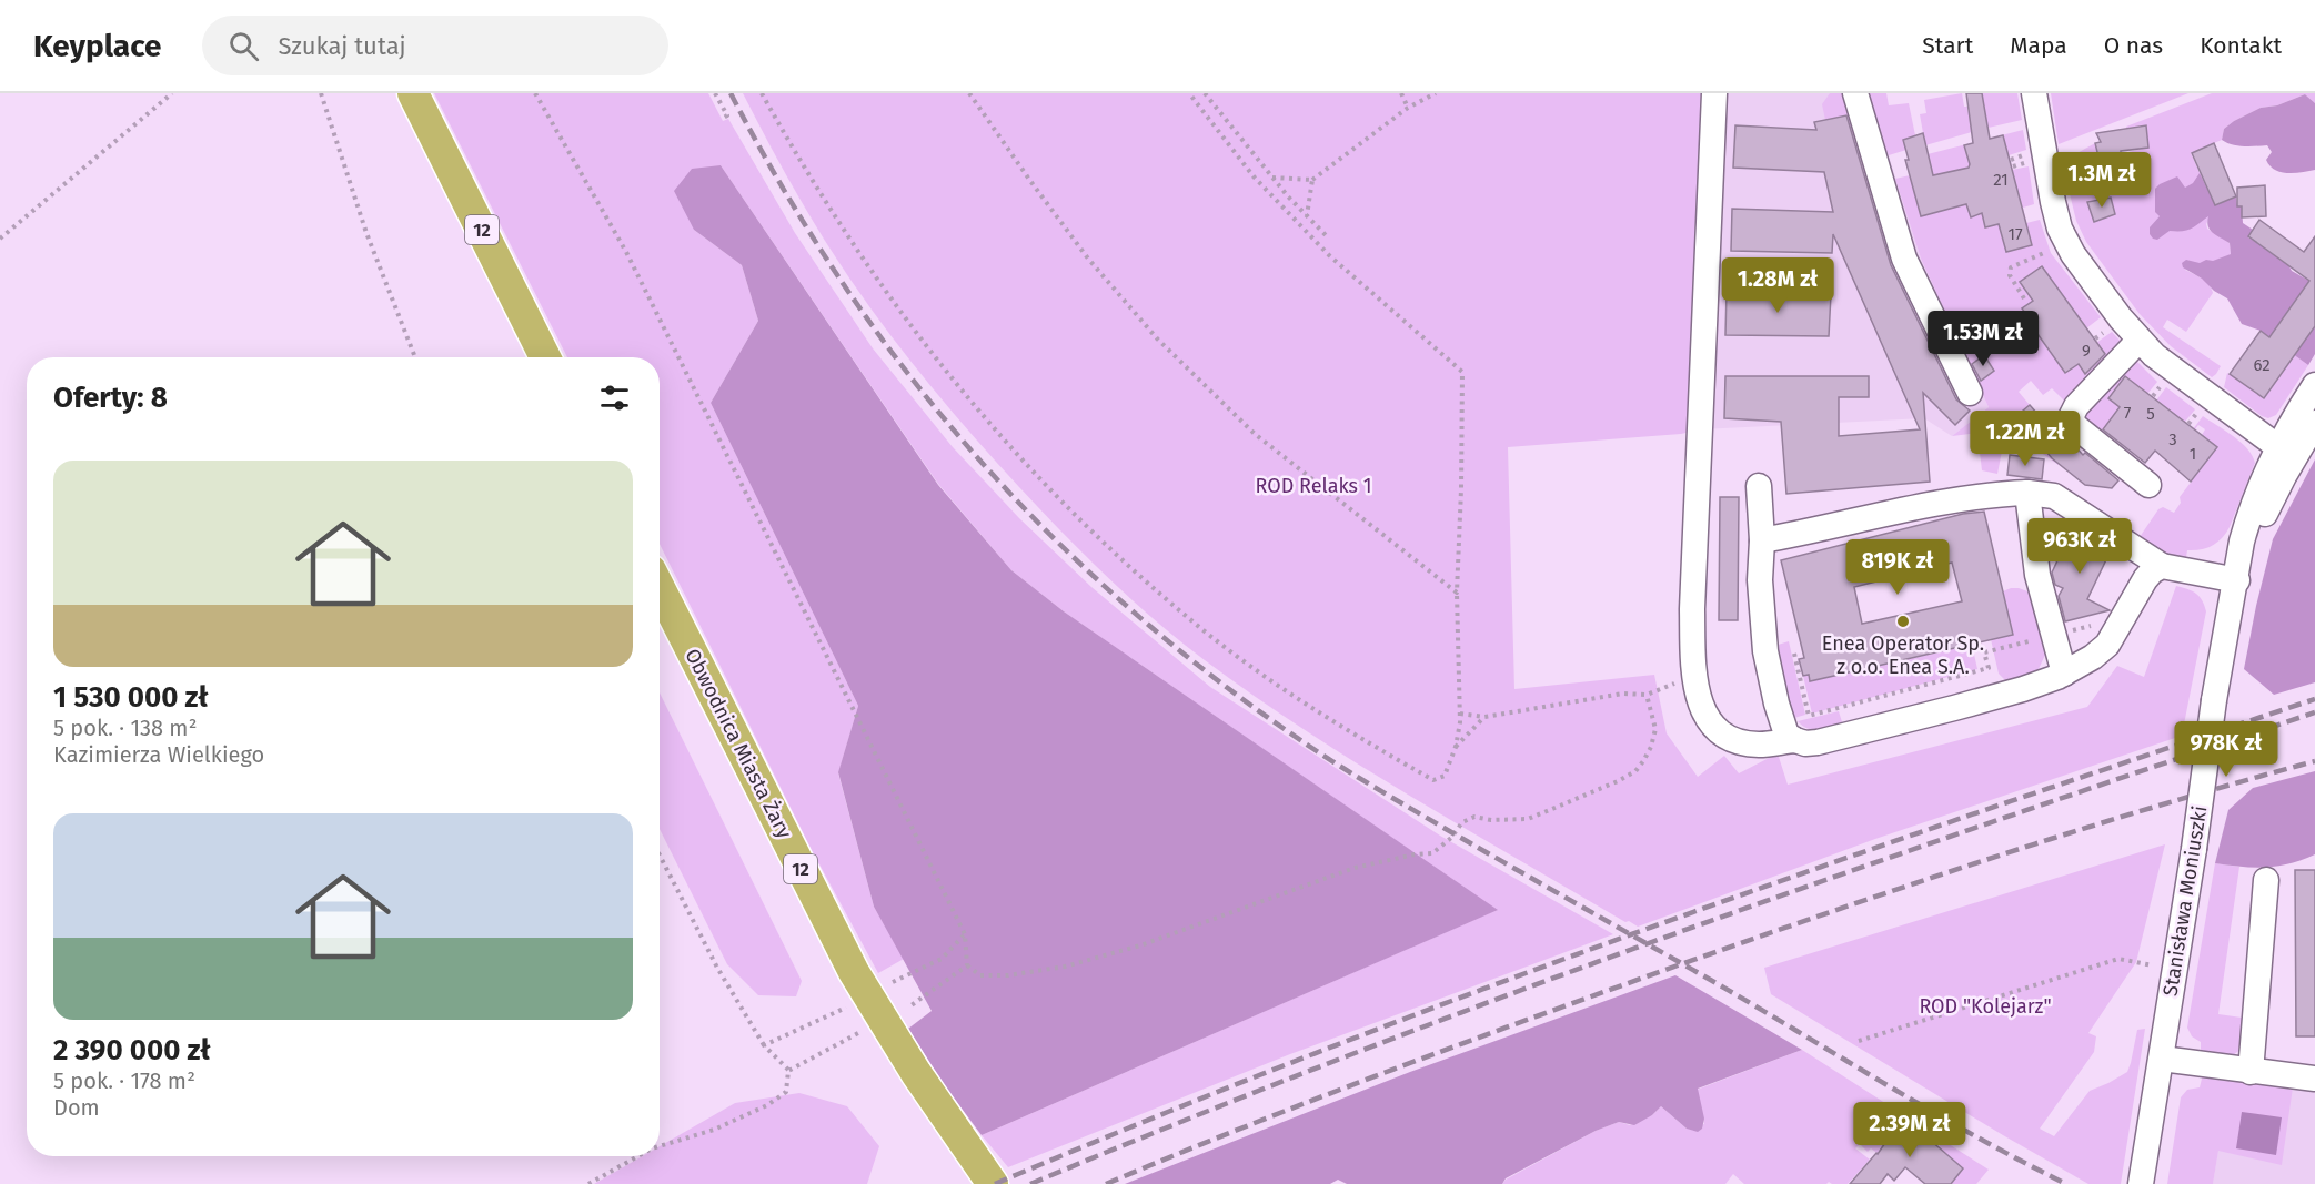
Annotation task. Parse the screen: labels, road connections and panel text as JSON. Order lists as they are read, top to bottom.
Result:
{
  "streets": {
    "main road": ["12", "Obwodnica Miasta Żary"],
    "street": ["Stanisława Moniuszki"]
  },
  "parks": ["ROD Relaks 1", "ROD \"Kolejarz\""],
  "places": ["Enea Operator Sp. z o.o. Enea S.A."],
  "house_numbers": [
    "21",
    "17",
    "9",
    "62",
    "7",
    "5",
    "3",
    "1"
  ],
  "page": {
    "header": "Keyplace",
    "search": "Szukaj tutaj",
    "nav": [
      "Start",
      "Mapa",
      "O nas",
      "Kontakt"
    ],
    "price": [
      "1.3M zł",
      "1.28M zł",
      "1.53M zł",
      "1.22M zł",
      "963K zł",
      "819K zł",
      "978K zł",
      "2.39M zł"
    ],
    "heading": "Oferty: 8",
    "list": [
      {
        "name": "1 530 000 zł",
        "note": "5 pok. · 138 m² · Kazimierza Wielkiego"
      },
      {
        "name": "2 390 000 zł",
        "note": "5 pok. · 178 m² · Dom"
      }
    ]
  }
}
